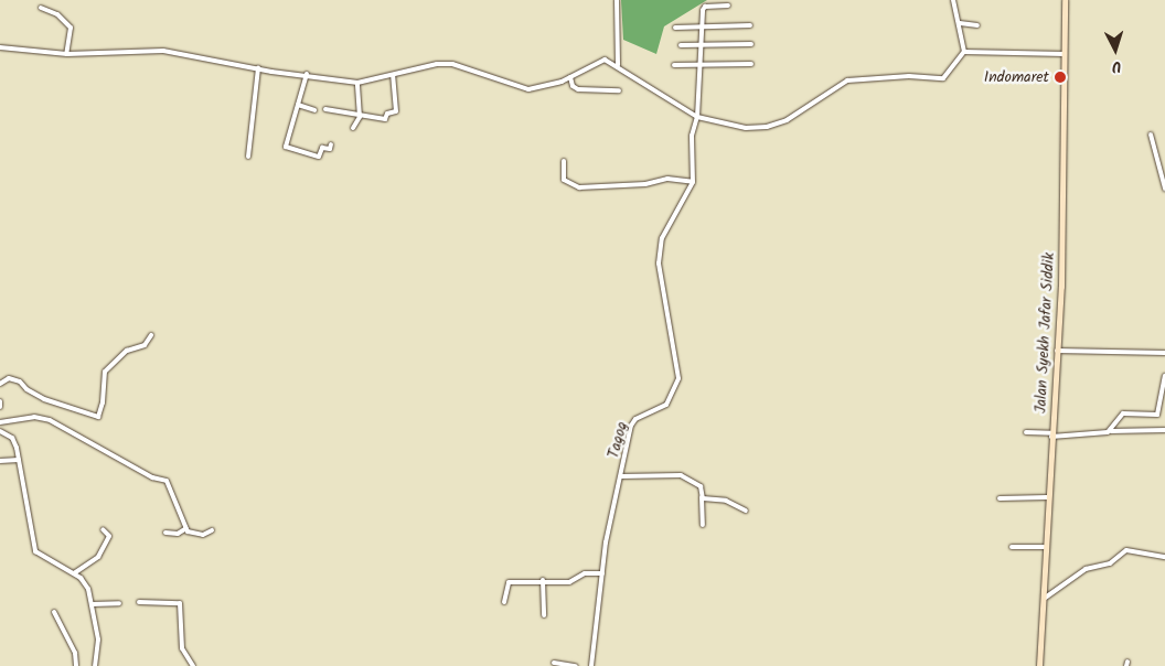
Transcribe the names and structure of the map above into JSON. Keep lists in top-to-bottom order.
{
  "streets": {
    "main road": ["Jalan Syekh Jafar Siddik"],
    "street": ["Tagog"]
  },
  "places": ["Indomaret"],
  "north": "bottom"
}
